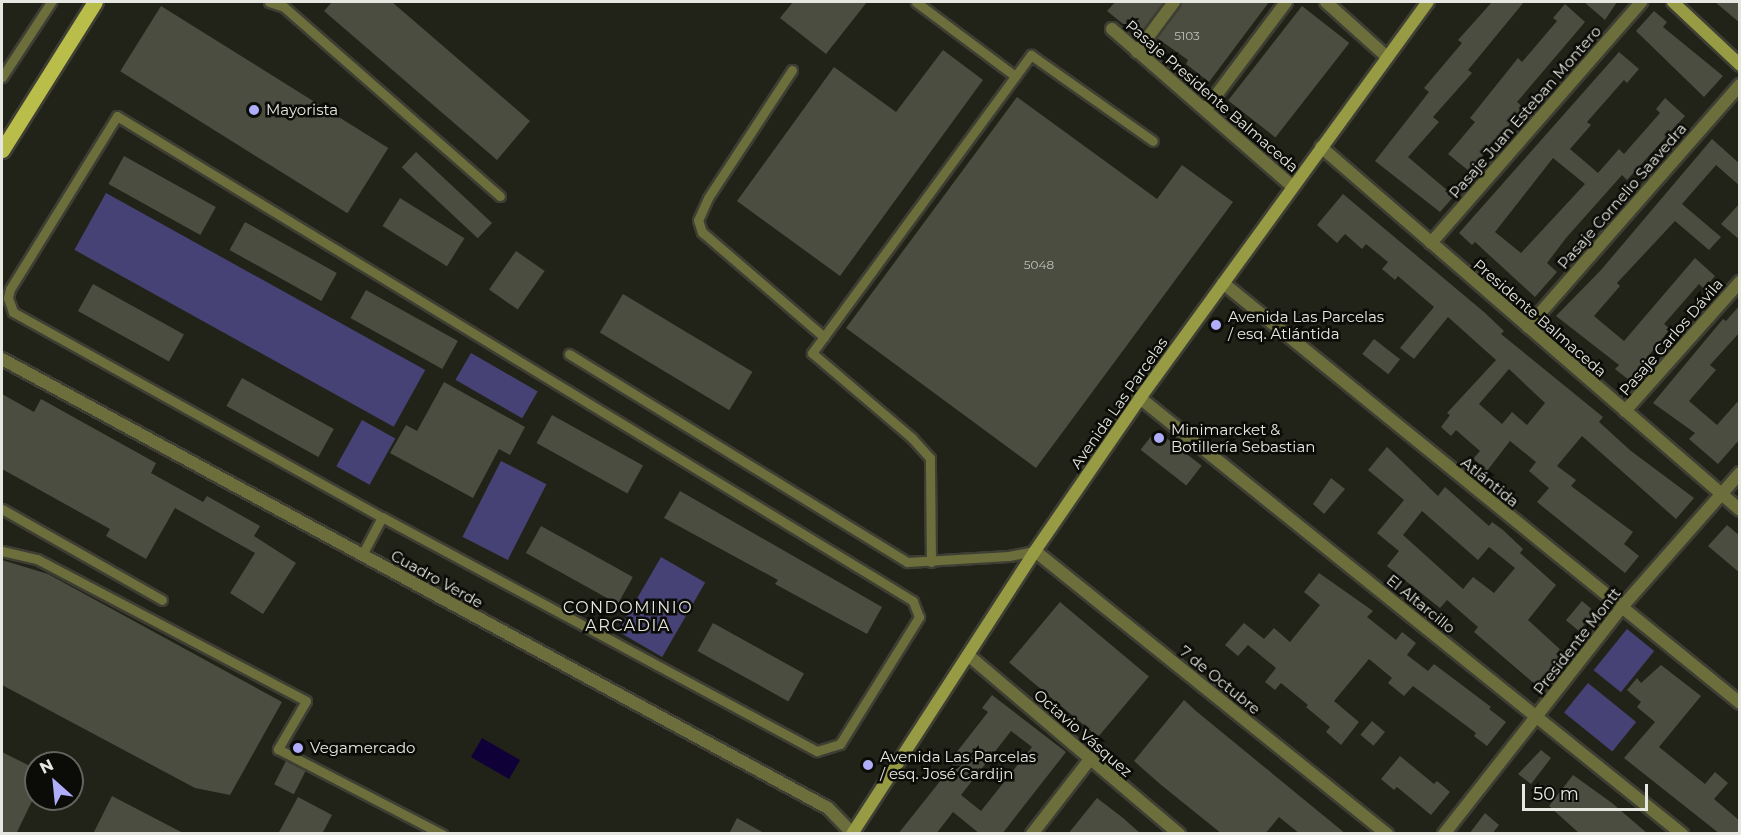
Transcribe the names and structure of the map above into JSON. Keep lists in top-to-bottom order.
{
  "streets": {
    "street": [
      "Pasaje Presidente Balmaceda",
      "Pasaje Juan Esteban Montero",
      "Pasaje Cornelio Saavedra",
      "Presidente Balmaceda",
      "Pasaje Carlos Dávila",
      "Avenida Las Parcelas",
      "Atlántida",
      "Cuadro Verde",
      "El Altarcillo",
      "Presidente Montt",
      "7 de Octubre",
      "Octavio Vásquez"
    ]
  },
  "crossings": [
    ["Pasaje Presidente Balmaceda", "Avenida Las Parcelas"],
    ["Pasaje Juan Esteban Montero", "Presidente Balmaceda"],
    ["Pasaje Cornelio Saavedra", "Presidente Balmaceda"],
    ["Presidente Balmaceda", "Pasaje Carlos Dávila"],
    ["Presidente Balmaceda", "Avenida Las Parcelas"],
    ["Presidente Balmaceda", "Presidente Montt"],
    ["Avenida Las Parcelas", "Atlántida"],
    ["Avenida Las Parcelas", "Cuadro Verde"],
    ["Avenida Las Parcelas", "El Altarcillo"],
    ["Avenida Las Parcelas", "7 de Octubre"],
    ["Avenida Las Parcelas", "Octavio Vásquez"],
    ["Atlántida", "Presidente Montt"],
    ["El Altarcillo", "Presidente Montt"]
  ],
  "districts": ["CONDOMINIO ARCADIA"],
  "places": [
    "Mayorista",
    "Avenida Las Parcelas / esq. Atlántida",
    "Minimarcket & Botillería Sebastian",
    "Vegamercado",
    "Avenida Las Parcelas / esq. José Cardijn"
  ],
  "house_numbers": ["5103", "5048"],
  "scale_bar": "50 m",
  "north": "top left"
}
